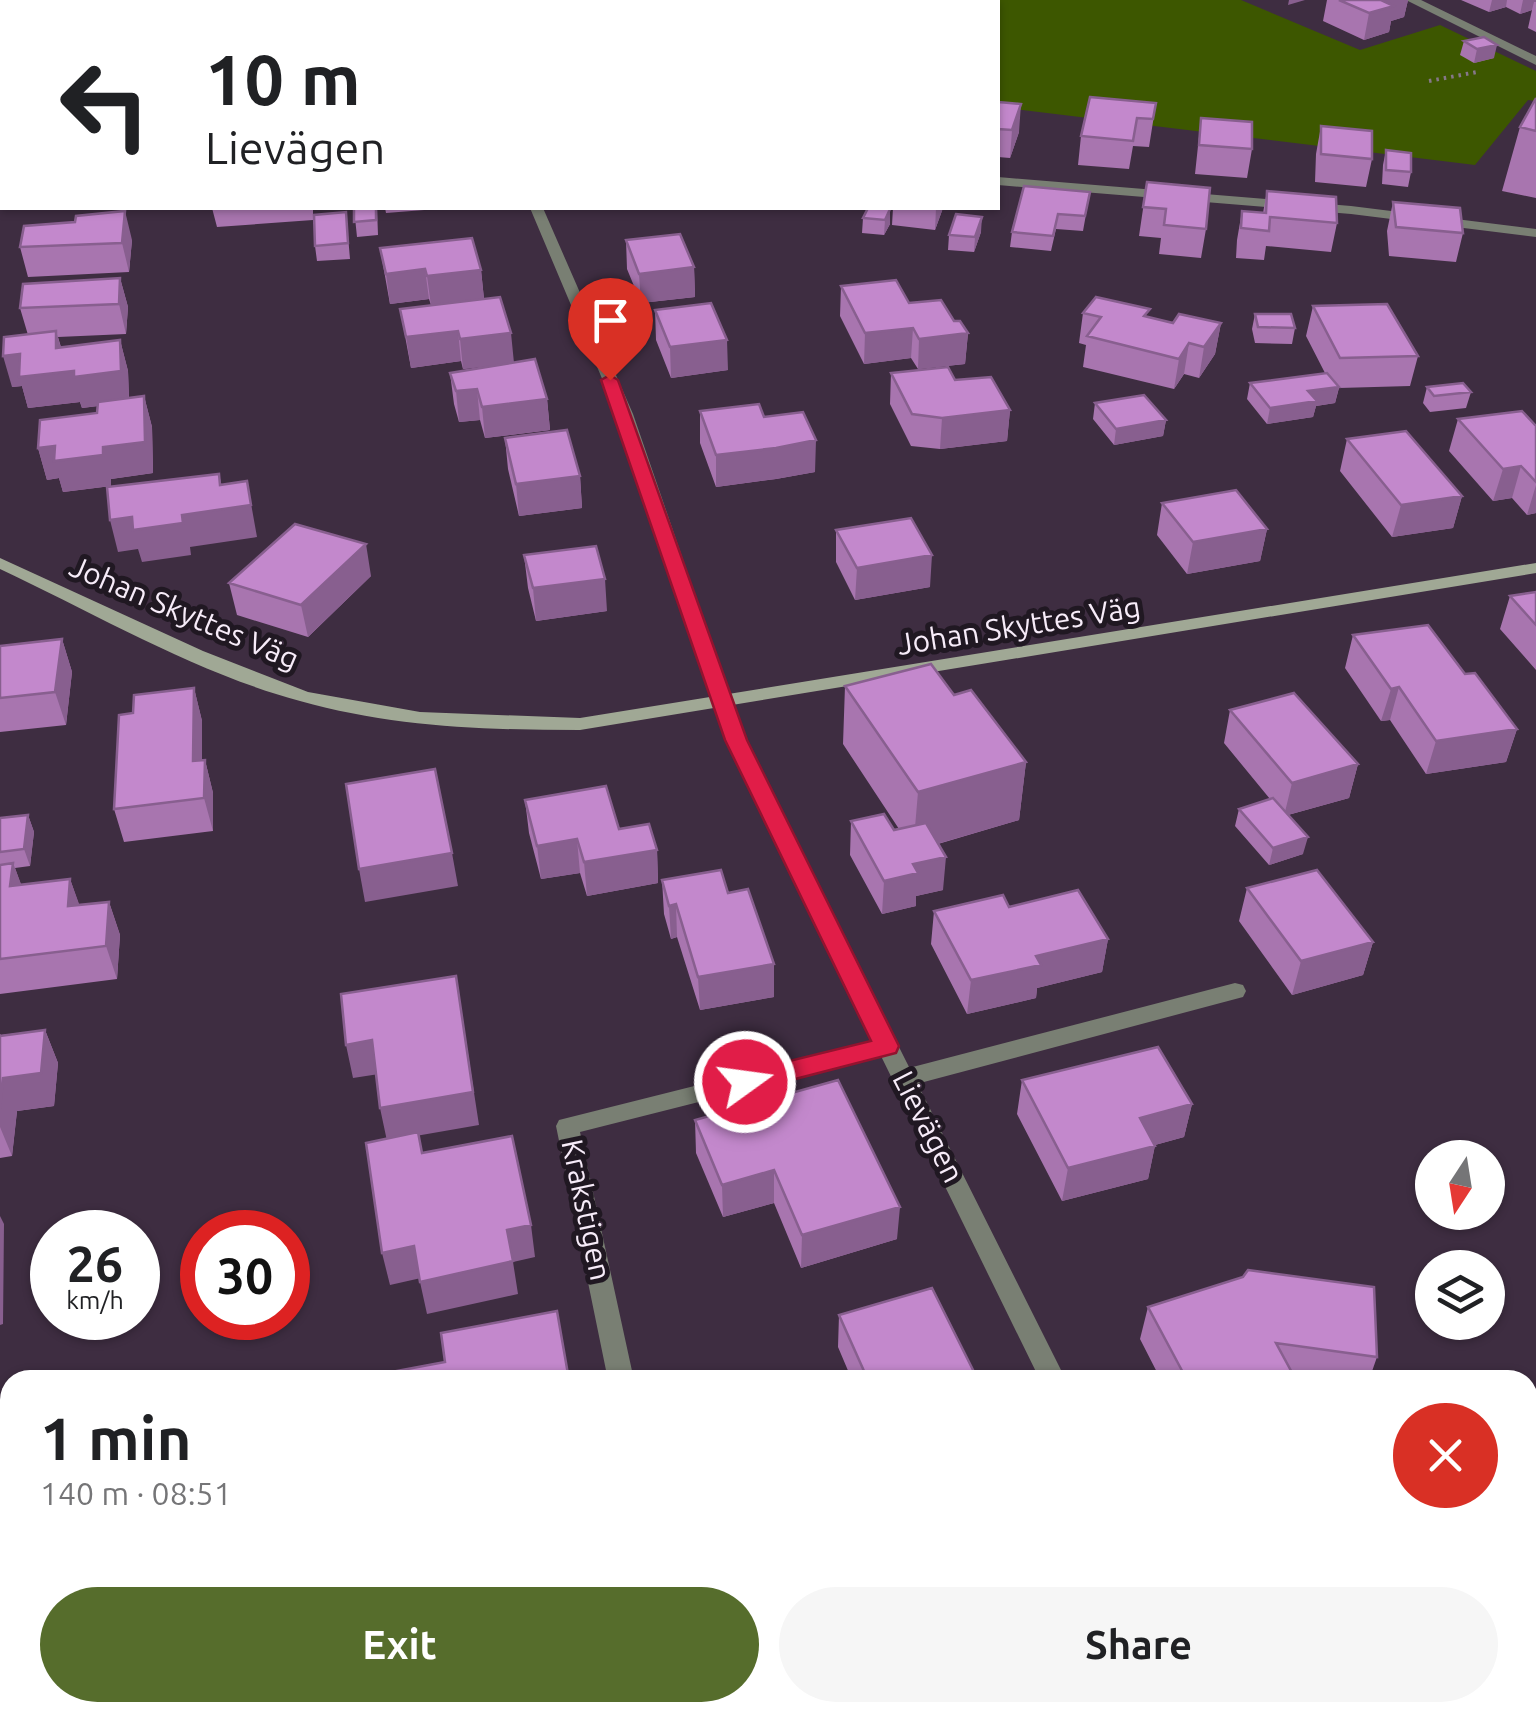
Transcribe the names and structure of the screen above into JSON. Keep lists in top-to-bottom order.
{
  "streets": {
    "street": ["Johan Skyttes Väg", "Lievägen", "Krakstigen"]
  },
  "crossings": [
    ["Johan Skyttes Väg", "Lievägen"],
    ["Lievägen", "Krakstigen"]
  ],
  "north": "bottom",
  "page": {
    "turn": ["10 m", "Lievägen"],
    "speed": "26 km/h",
    "limit": "30",
    "heading": ["1 min", "140 m · 08:51"],
    "buttons": ["Exit", "Share"]
  }
}
